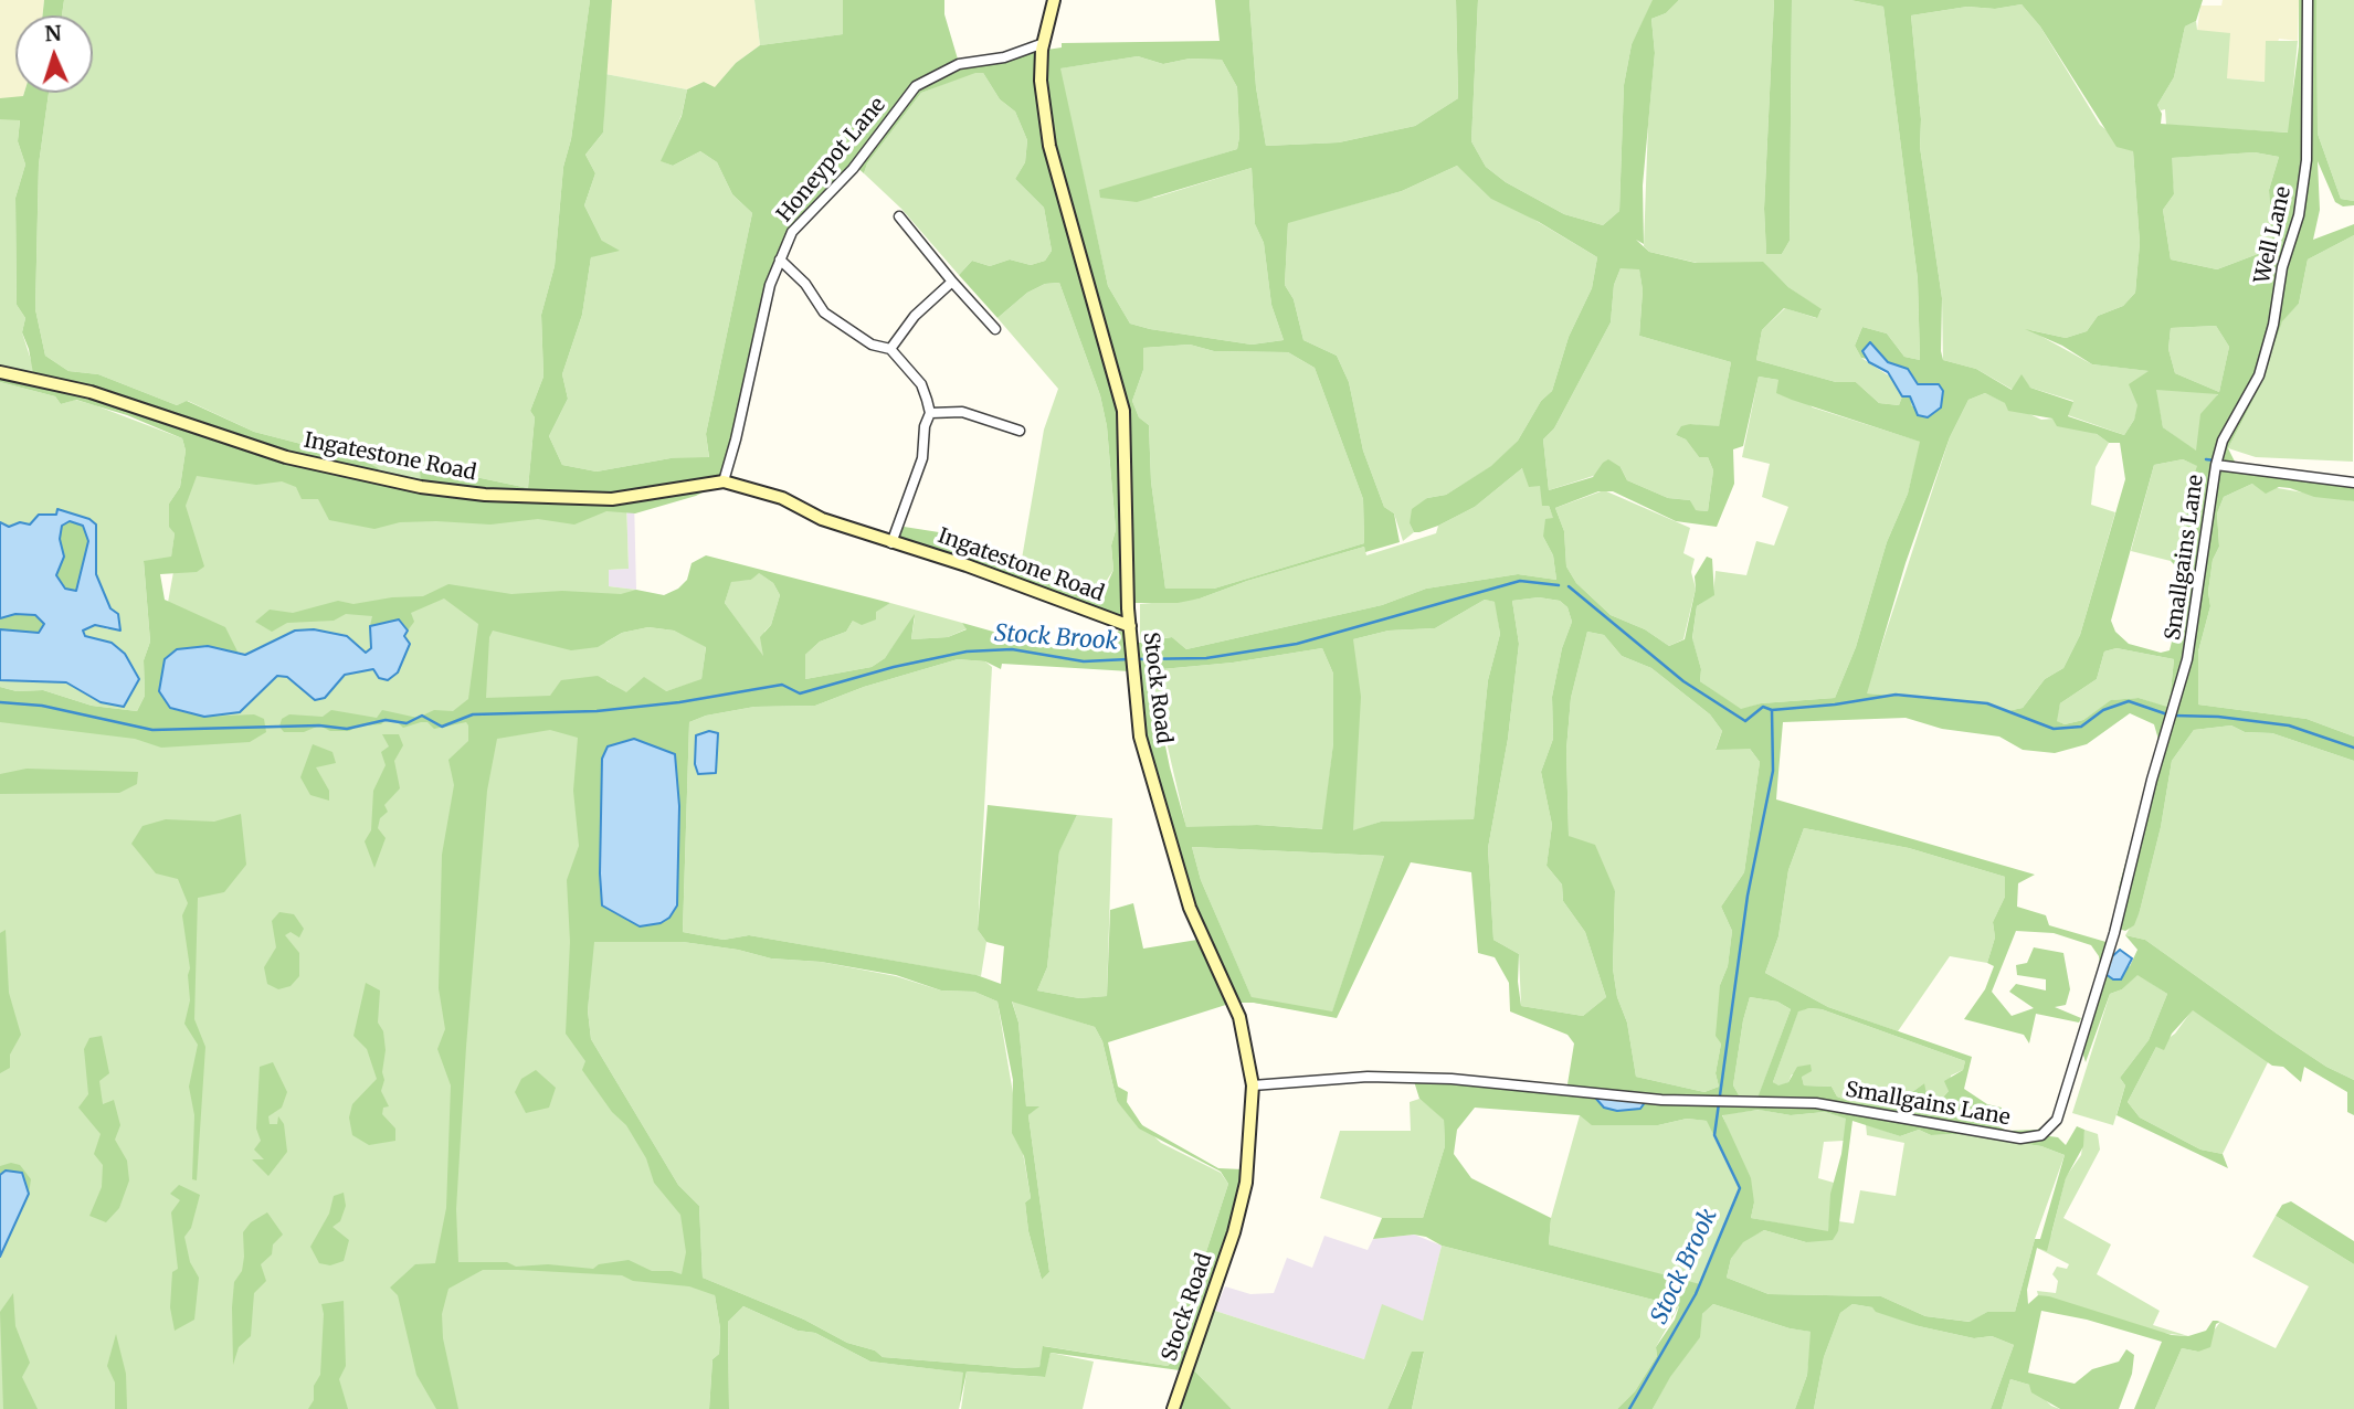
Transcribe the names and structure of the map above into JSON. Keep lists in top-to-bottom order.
{
  "streets": {
    "main road": ["Ingatestone Road", "Stock Road"],
    "street": ["Honeypot Lane", "Well Lane", "Smallgains Lane"]
  },
  "crossings": [
    ["Honeypot Lane", "Ingatestone Road"],
    ["Honeypot Lane", "Stock Road"],
    ["Well Lane", "Smallgains Lane"],
    ["Ingatestone Road", "Stock Road"],
    ["Smallgains Lane", "Stock Road"]
  ],
  "water": ["Stock Brook"],
  "north": "top"
}
